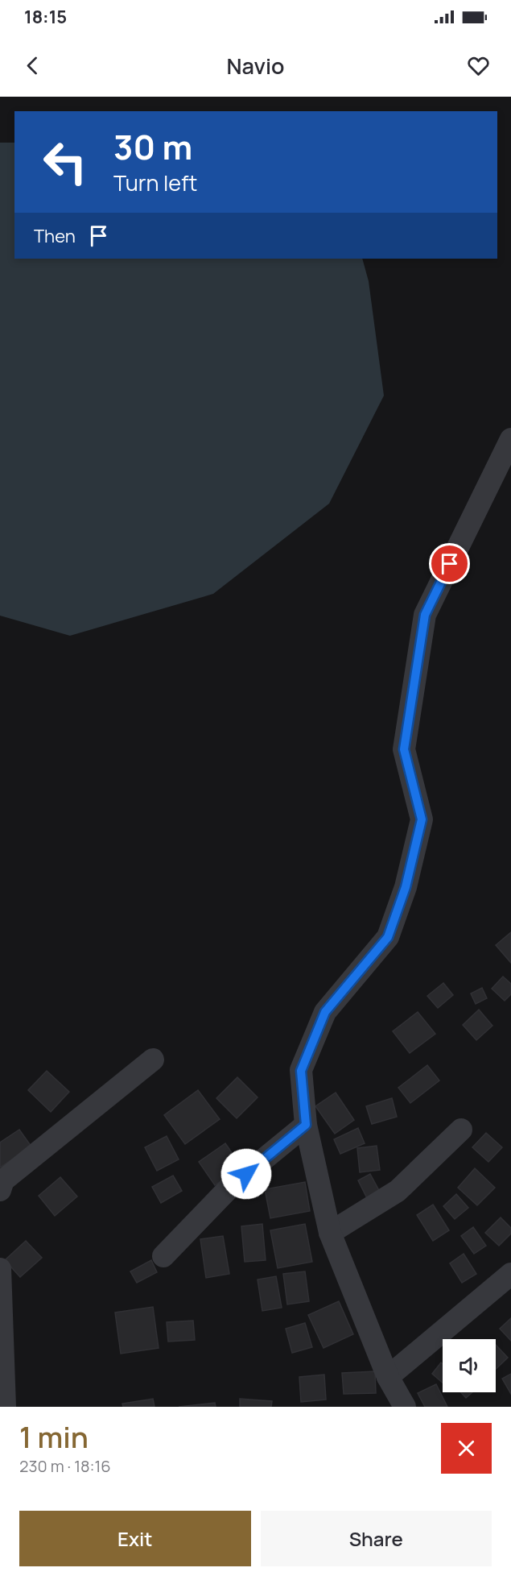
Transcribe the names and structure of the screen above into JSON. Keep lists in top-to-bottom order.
{
  "page": {
    "status": "18:15",
    "header": "Navio",
    "turn": ["30 m", "Turn left"],
    "then": "Then",
    "heading": ["1 min", "230 m · 18:16"],
    "buttons": ["Exit", "Share"]
  }
}
